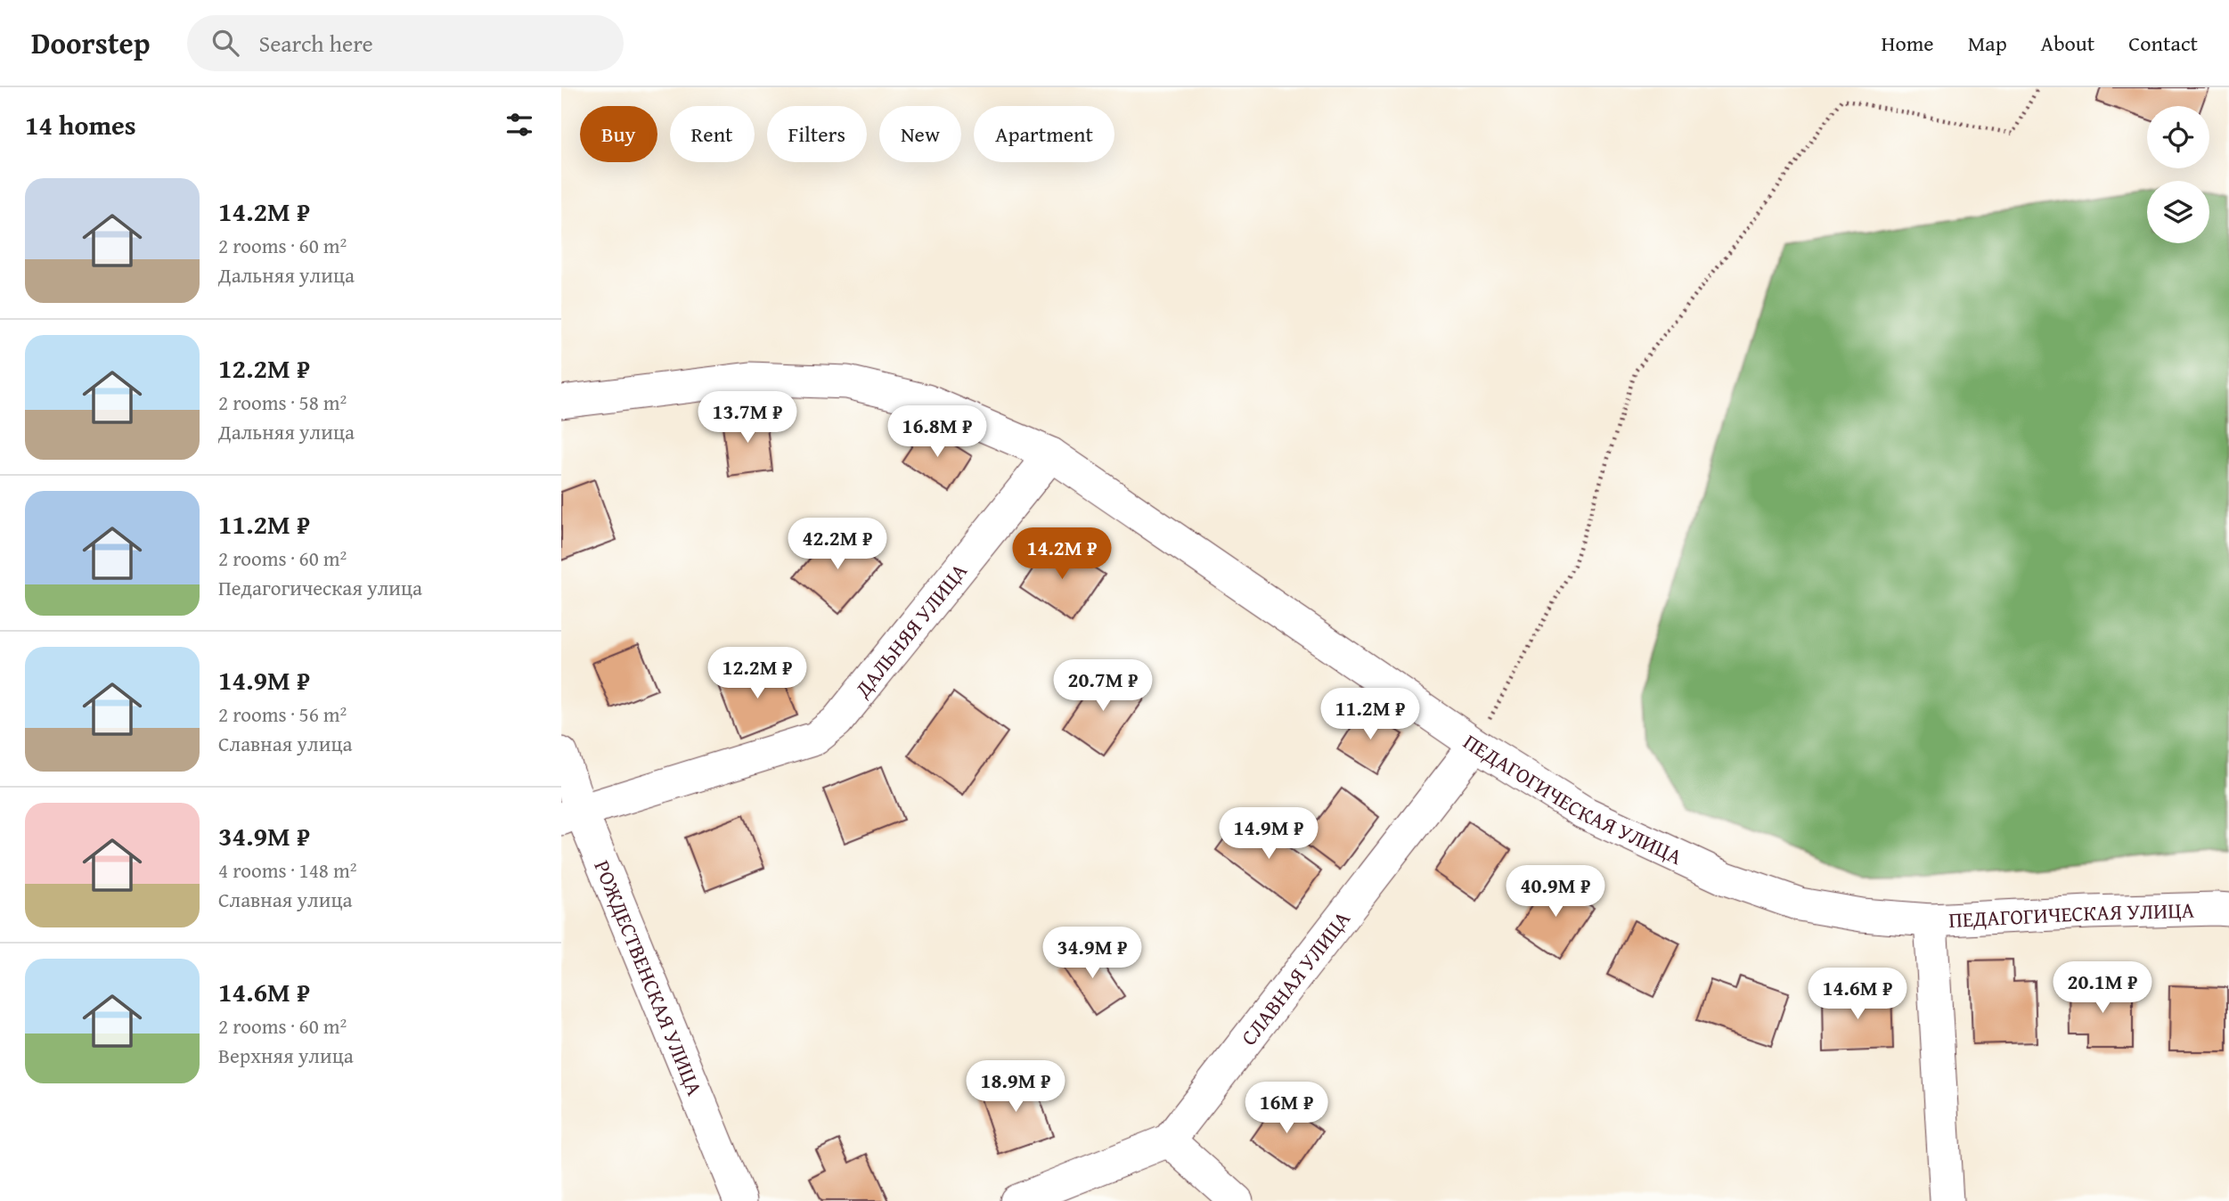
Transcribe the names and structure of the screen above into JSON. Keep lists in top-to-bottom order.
{
  "streets": {
    "street": [
      "ДАЛЬНЯЯ УЛИЦА",
      "ПЕДАГОГИЧЕСКАЯ УЛИЦА",
      "СЛАВНАЯ УЛИЦА",
      "РОЖДЕСТВЕНСКАЯ УЛИЦА"
    ]
  },
  "crossings": [
    ["ДАЛЬНЯЯ УЛИЦА", "ПЕДАГОГИЧЕСКАЯ УЛИЦА"],
    ["ДАЛЬНЯЯ УЛИЦА", "РОЖДЕСТВЕНСКАЯ УЛИЦА"],
    ["ПЕДАГОГИЧЕСКАЯ УЛИЦА", "СЛАВНАЯ УЛИЦА"]
  ],
  "page": {
    "header": "Doorstep",
    "search": "Search here",
    "nav": [
      "Home",
      "Map",
      "About",
      "Contact"
    ],
    "heading": "14 homes",
    "chip": [
      "Buy",
      "Rent",
      "Filters",
      "New",
      "Apartment"
    ],
    "list": [
      {
        "name": "14.2M ₽",
        "note": "2 rooms · 60 m² · Дальняя улица"
      },
      {
        "name": "12.2M ₽",
        "note": "2 rooms · 58 m² · Дальняя улица"
      },
      {
        "name": "11.2M ₽",
        "note": "2 rooms · 60 m² · Педагогическая улица"
      },
      {
        "name": "14.9M ₽",
        "note": "2 rooms · 56 m² · Славная улица"
      },
      {
        "name": "34.9M ₽",
        "note": "4 rooms · 148 m² · Славная улица"
      },
      {
        "name": "14.6M ₽",
        "note": "2 rooms · 60 m² · Верхняя улица"
      }
    ],
    "price": [
      "13.7M ₽",
      "16.8M ₽",
      "42.2M ₽",
      "14.2M ₽",
      "12.2M ₽",
      "20.7M ₽",
      "11.2M ₽",
      "14.9M ₽",
      "40.9M ₽",
      "34.9M ₽",
      "20.1M ₽",
      "14.6M ₽",
      "18.9M ₽",
      "16M ₽"
    ]
  }
}
